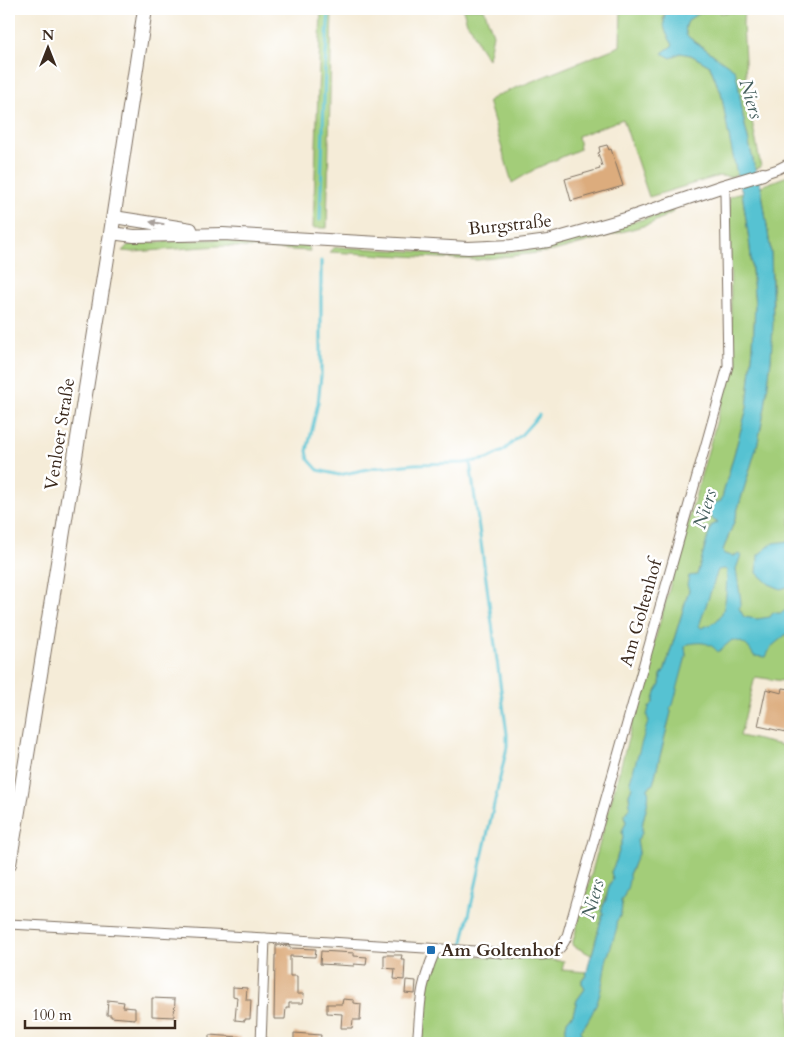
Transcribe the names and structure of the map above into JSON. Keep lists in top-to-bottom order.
{
  "streets": {
    "main road": ["Venloer Straße"],
    "street": ["Burgstraße", "Am Goltenhof"]
  },
  "crossings": [
    ["Burgstraße", "Venloer Straße"],
    ["Burgstraße", "Am Goltenhof"]
  ],
  "water": ["Niers"],
  "places": {
    "transit": ["Am Goltenhof"]
  },
  "scale_bar": "100 m",
  "north": "top"
}
